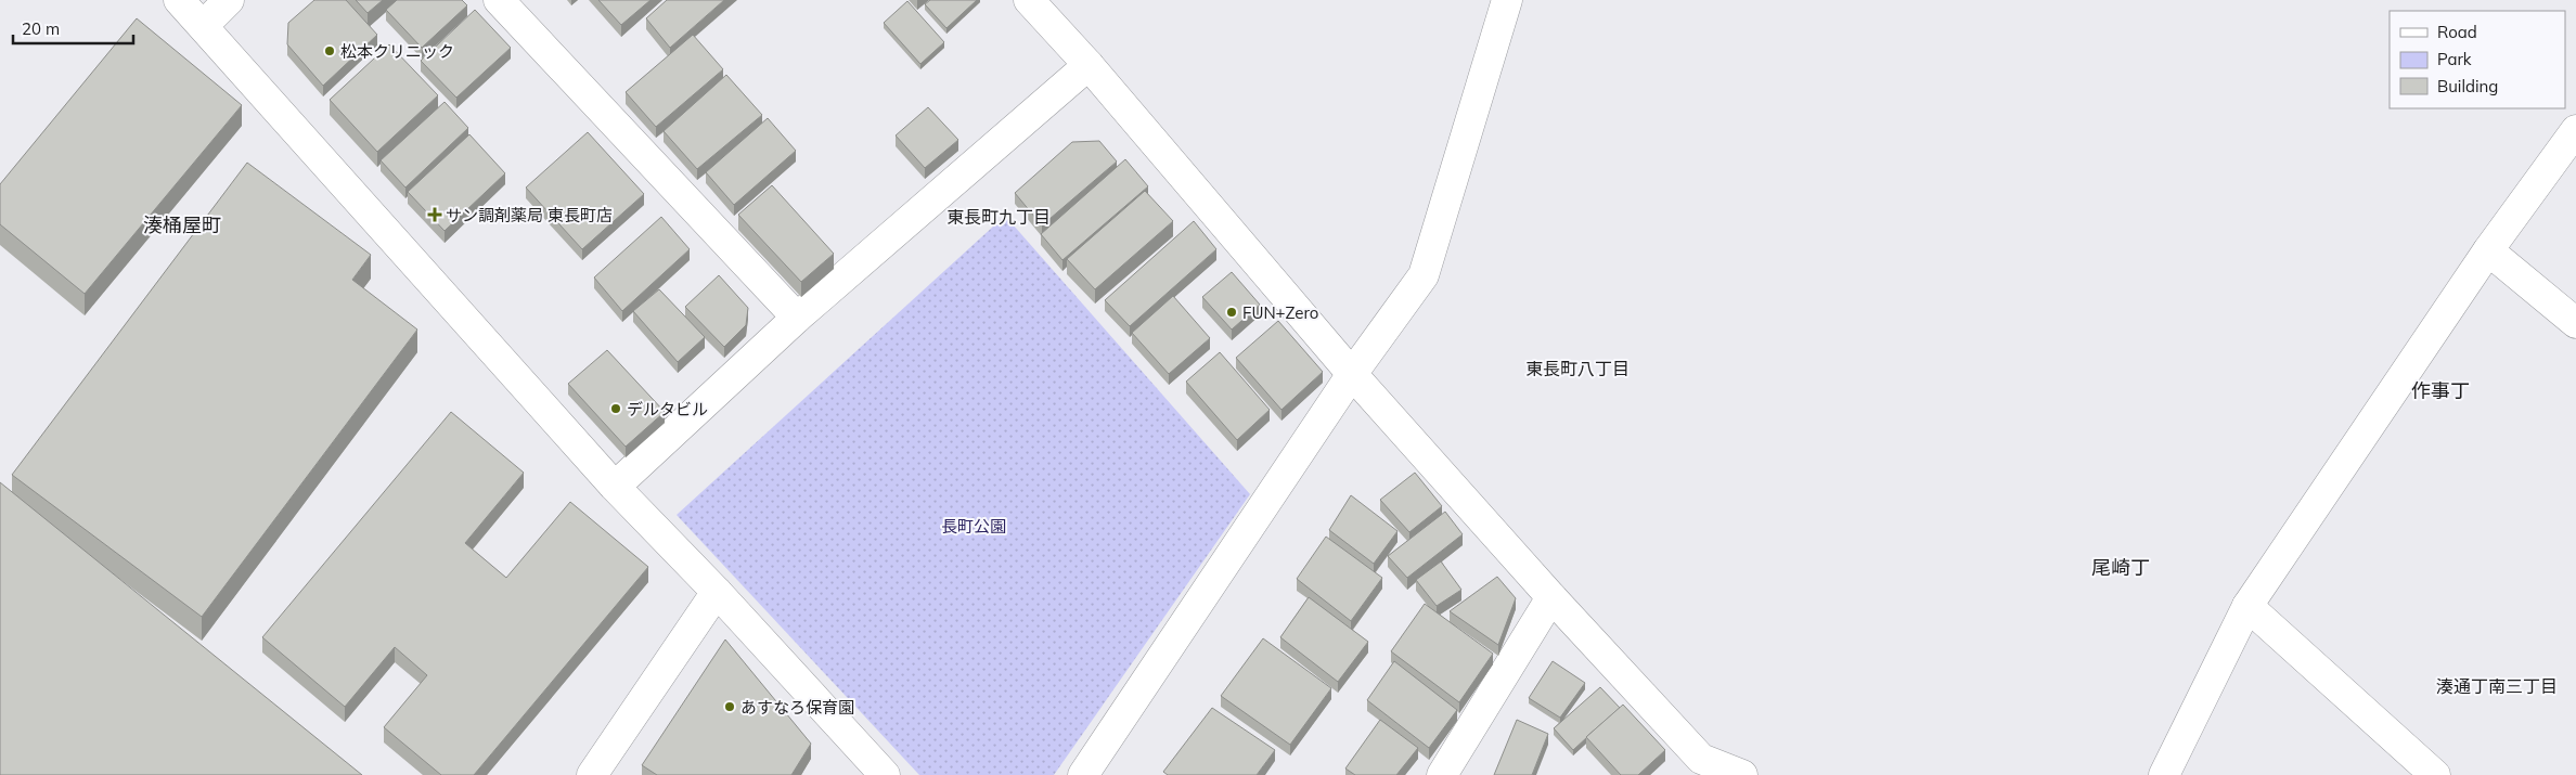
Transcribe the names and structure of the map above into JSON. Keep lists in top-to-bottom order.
{
  "districts": [
    "東長町九丁目",
    "湊桶屋町",
    "東長町八丁目",
    "作事丁",
    "尾崎丁",
    "湊通丁南三丁目"
  ],
  "parks": ["長町公園"],
  "places": {
    "other": [
      "松本クリニック",
      "FUN+Zero",
      "デルタビル",
      "あすなろ保育園"
    ],
    "health": ["サン調剤薬局 東長町店"]
  },
  "legend": ["Road", "Park", "Building"],
  "scale_bar": "20 m"
}
